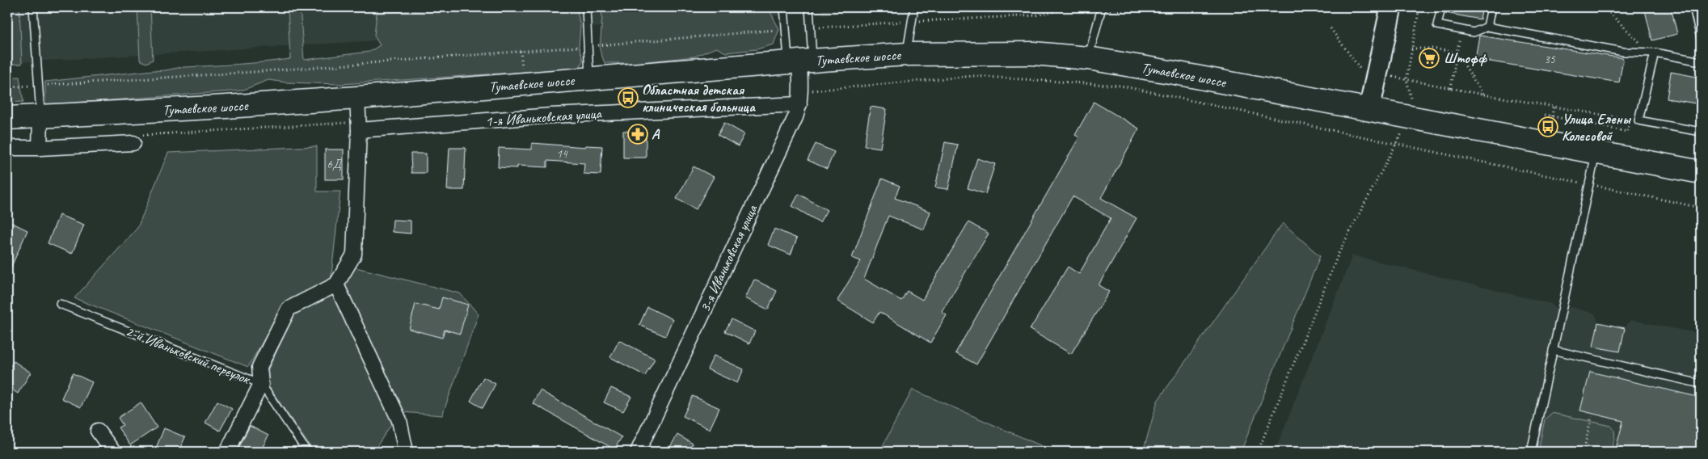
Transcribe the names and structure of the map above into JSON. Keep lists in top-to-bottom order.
{
  "streets": {
    "main road": ["Тутаевское шоссе"],
    "street": ["1-я Иваньковская улица", "3-я Иваньковская улица"],
    "lane": ["2-й Иваньковский переулок"]
  },
  "crossings": [
    ["Тутаевское шоссе", "3-я Иваньковская улица"],
    ["1-я Иваньковская улица", "3-я Иваньковская улица"]
  ],
  "places": {
    "supermarket": ["Штофф"],
    "bus stop": ["Областная детская клиническая больница", "Улица Елены Колесовой"],
    "pharmacy": ["А"]
  },
  "house_numbers": ["35", "14", "6Д"]
}
